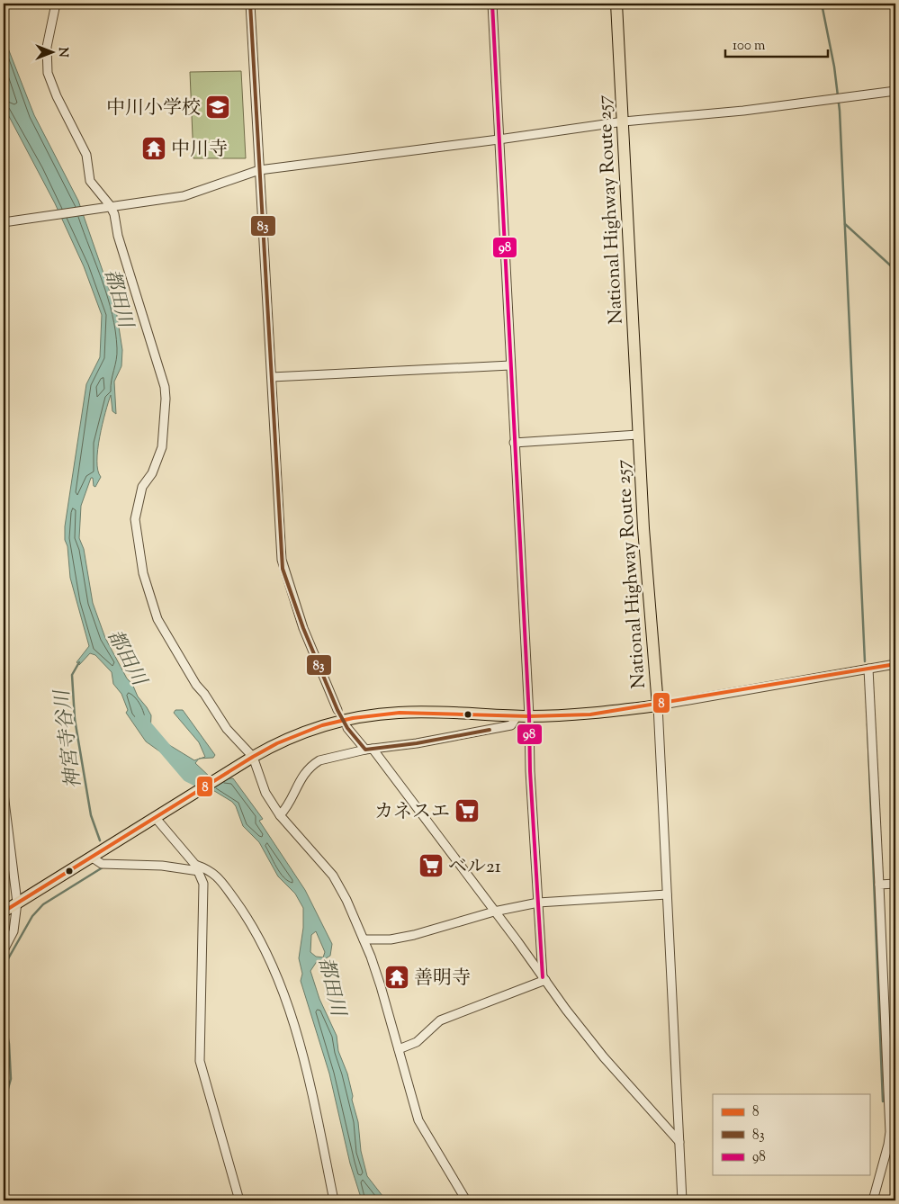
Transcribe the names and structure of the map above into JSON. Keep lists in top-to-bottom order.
{
  "streets": {
    "highway": ["National Highway Route 257"]
  },
  "water": ["都田川", "神宮寺谷川"],
  "places": {
    "school or university": ["中川小学校"],
    "temple": ["中川寺", "善明寺"],
    "supermarket": ["カネスエ", "ベル21"]
  },
  "lines": ["transit line 83", "transit line 98", "transit line 8"],
  "legend": ["8", "83", "98"],
  "scale_bar": "100 m",
  "north": "right"
}
